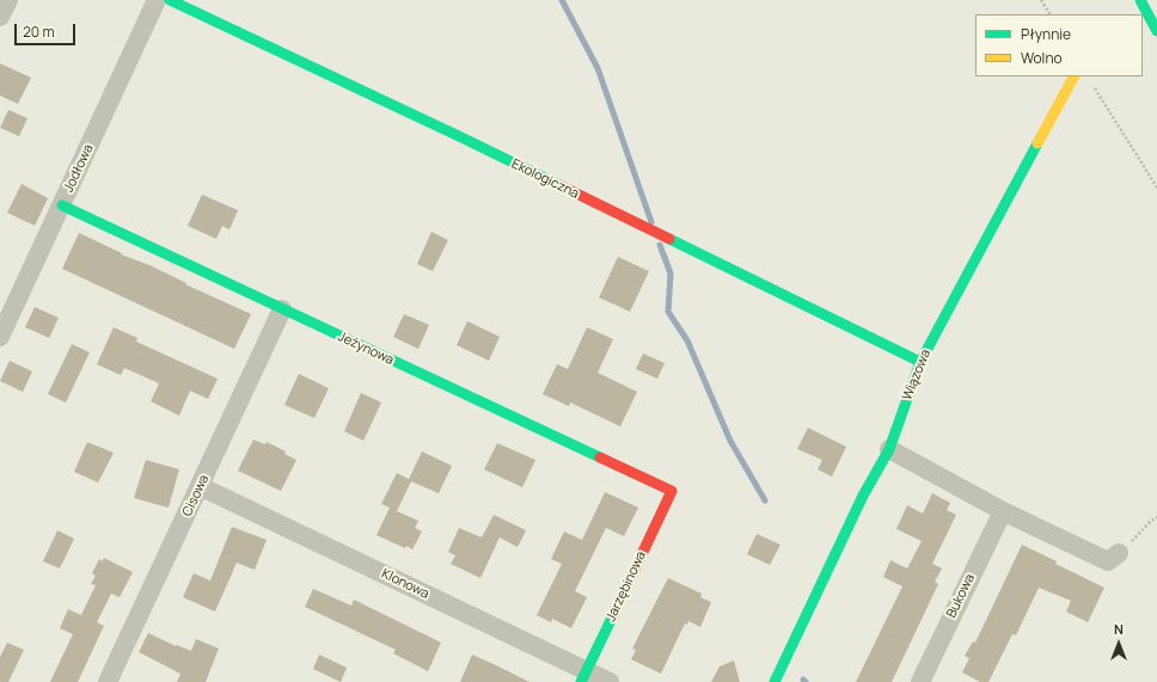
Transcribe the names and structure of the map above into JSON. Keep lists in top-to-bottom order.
{
  "streets": {
    "main road": [
      "Ekologiczna",
      "Jeżynowa",
      "Wiązowa",
      "Jarzębinowa"
    ],
    "street": [
      "Jodłowa",
      "Cisowa",
      "Klonowa",
      "Bukowa"
    ]
  },
  "crossings": [
    ["Jodłowa", "Jeżynowa"],
    ["Ekologiczna", "Wiązowa"],
    ["Jeżynowa", "Cisowa"],
    ["Jeżynowa", "Jarzębinowa"],
    ["Cisowa", "Klonowa"],
    ["Klonowa", "Jarzębinowa"]
  ],
  "legend": ["Płynnie", "Wolno"],
  "scale_bar": "20 m",
  "north": "top"
}
